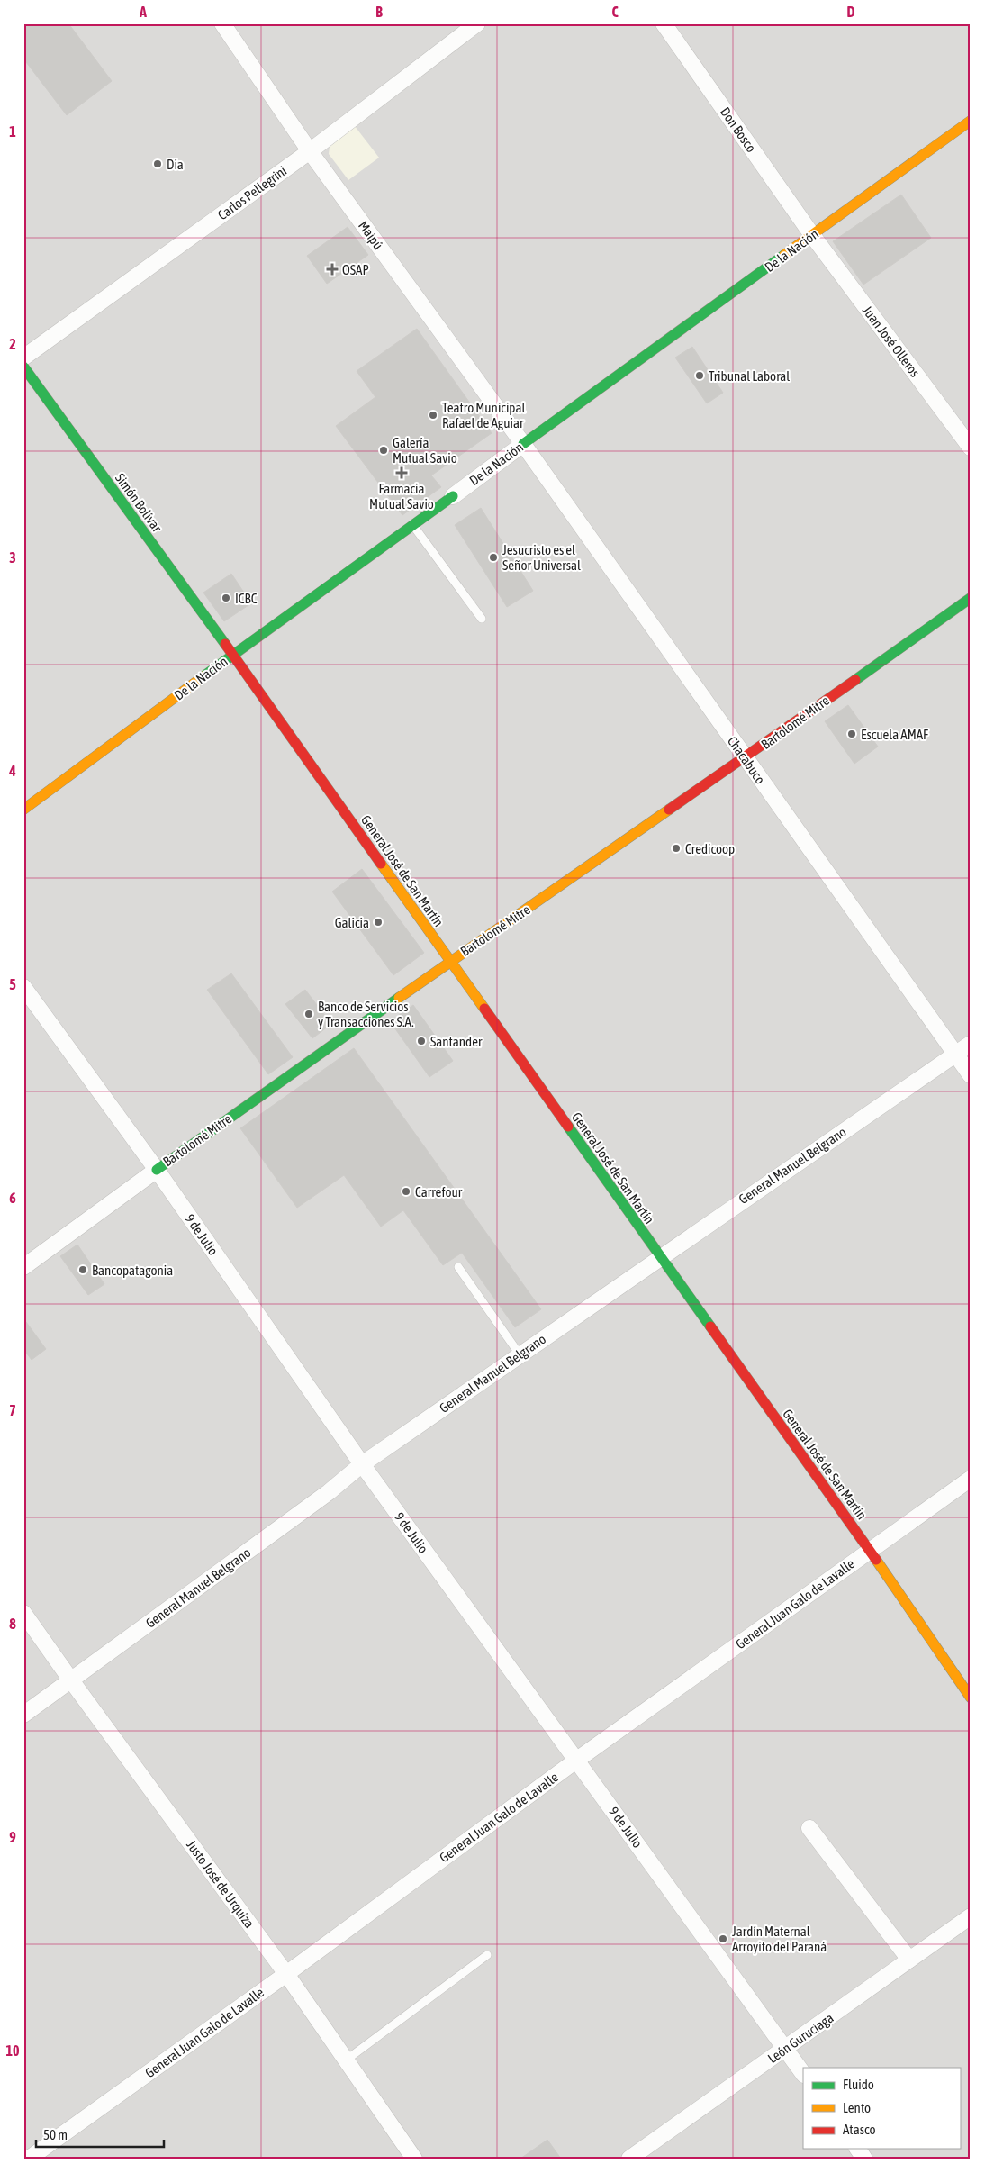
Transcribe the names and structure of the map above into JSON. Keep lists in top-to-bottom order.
{
  "streets": {
    "street": [
      "Don Bosco",
      "Carlos Pellegrini",
      "Maipú",
      "De la Nación",
      "Juan José Olleros",
      "Simón Bolívar",
      "Bartolomé Mitre",
      "Chacabuco",
      "General José de San Martín",
      "General Manuel Belgrano",
      "9 de Julio",
      "General Juan Galo de Lavalle",
      "Justo José de Urquiza",
      "León Guruciaga"
    ]
  },
  "crossings": [
    ["Don Bosco", "De la Nación"],
    ["Don Bosco", "Juan José Olleros"],
    ["Carlos Pellegrini", "Maipú"],
    ["Maipú", "De la Nación"],
    ["Maipú", "Chacabuco"],
    ["De la Nación", "Juan José Olleros"],
    ["De la Nación", "Simón Bolívar"],
    ["De la Nación", "Chacabuco"],
    ["De la Nación", "General José de San Martín"],
    ["Simón Bolívar", "General José de San Martín"],
    ["Bartolomé Mitre", "Chacabuco"],
    ["Bartolomé Mitre", "General José de San Martín"],
    ["Bartolomé Mitre", "9 de Julio"],
    ["Chacabuco", "General Manuel Belgrano"],
    ["General José de San Martín", "General Manuel Belgrano"],
    ["General José de San Martín", "General Juan Galo de Lavalle"],
    ["General Manuel Belgrano", "9 de Julio"],
    ["General Manuel Belgrano", "Justo José de Urquiza"],
    ["9 de Julio", "General Juan Galo de Lavalle"],
    ["9 de Julio", "León Guruciaga"],
    ["General Juan Galo de Lavalle", "Justo José de Urquiza"]
  ],
  "places": {
    "other": [
      "Dia",
      "Tribunal Laboral",
      "Teatro Municipal Rafael de Aguiar",
      "Galería Mutual Savio",
      "Jesucristo es el Señor Universal",
      "ICBC",
      "Escuela AMAF",
      "Credicoop",
      "Galicia",
      "Banco de Servicios y Transacciones S.A.",
      "Santander",
      "Carrefour",
      "Bancopatagonia",
      "Jardín Maternal Arroyito del Paraná"
    ],
    "health": ["OSAP", "Farmacia Mutual Savio"]
  },
  "legend": ["Fluido", "Lento", "Atasco"],
  "scale_bar": "50 m",
  "grid": {
    "columns": [
      "A",
      "B",
      "C",
      "D"
    ],
    "rows": [
      "1",
      "2",
      "3",
      "4",
      "5",
      "6",
      "7",
      "8",
      "9",
      "10"
    ]
  }
}
